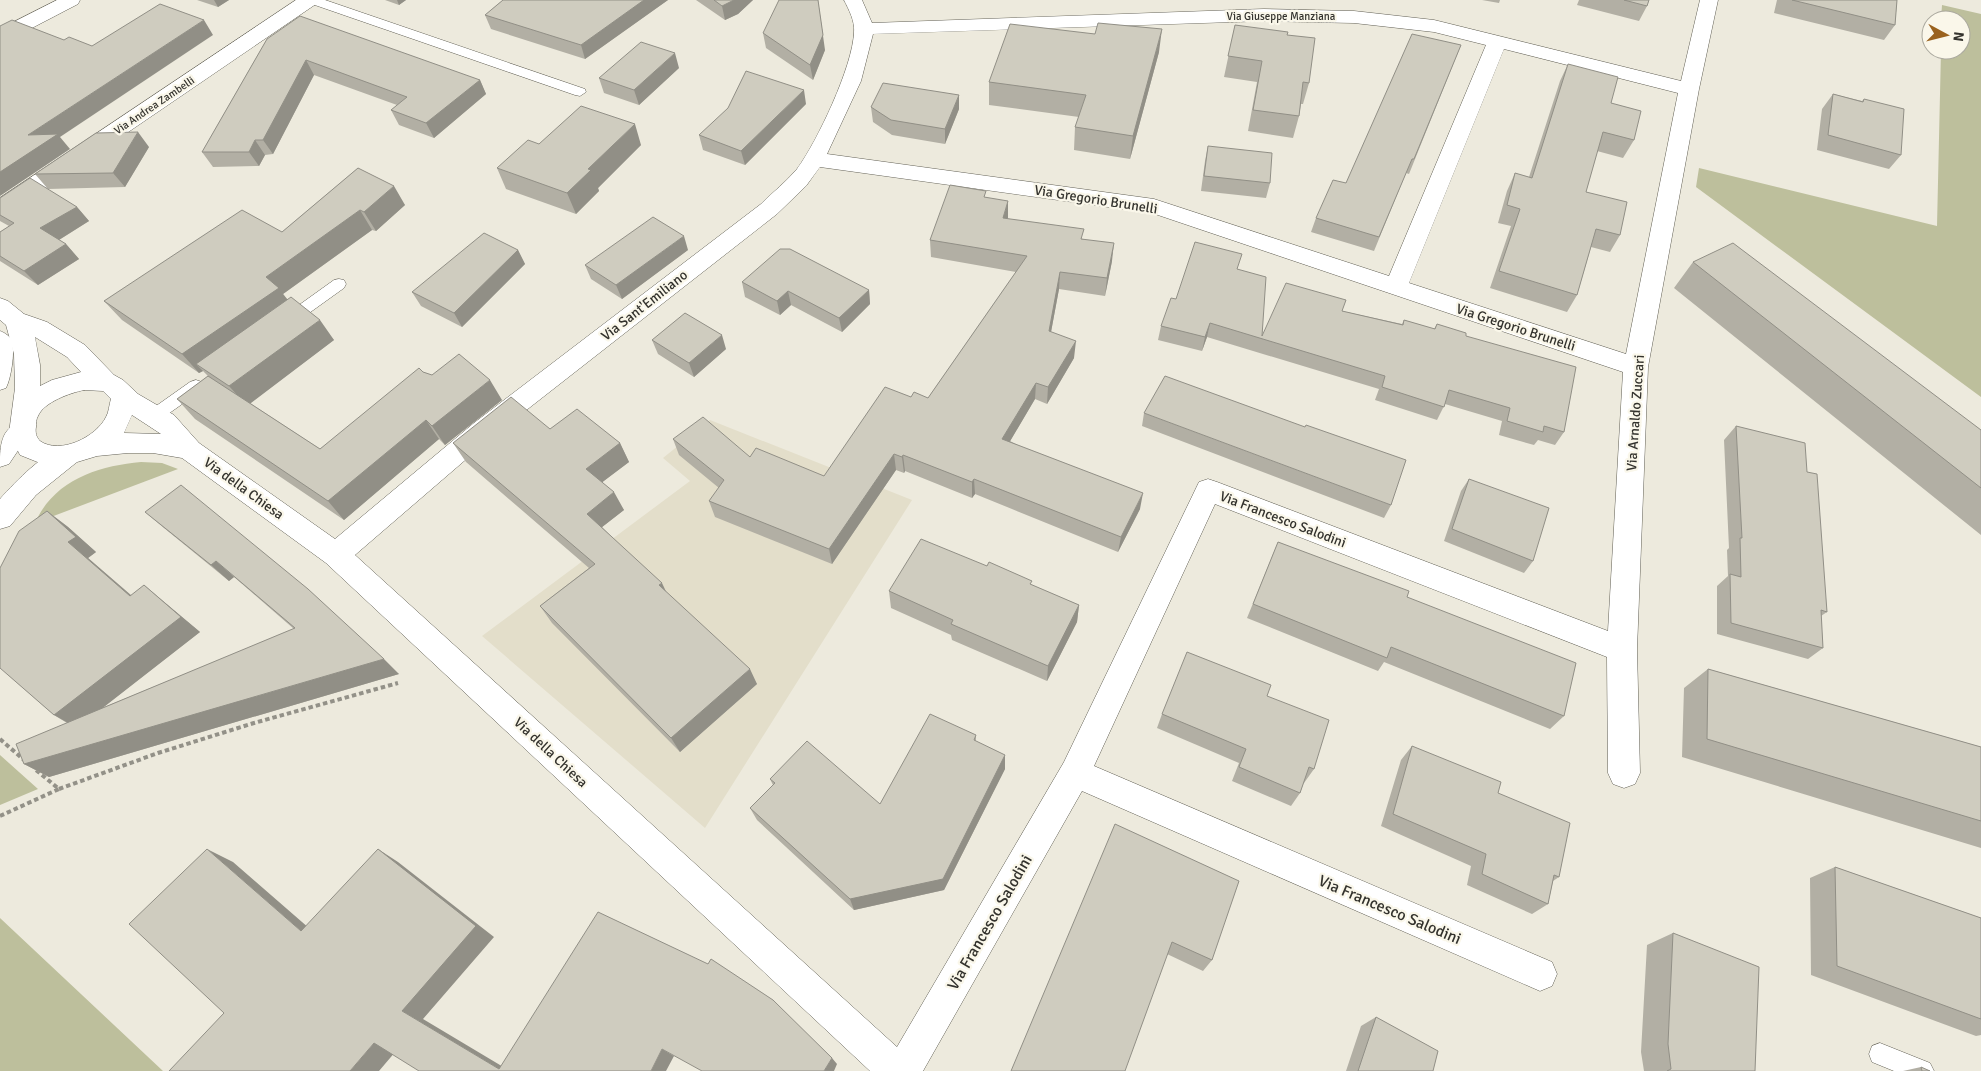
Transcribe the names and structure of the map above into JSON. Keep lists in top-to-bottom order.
{
  "streets": {
    "street": [
      "Via Giuseppe Manziana",
      "Via Andrea Zambelli",
      "Via Gregorio Brunelli",
      "Via Sant'Emiliano",
      "Via Arnaldo Zuccari",
      "Via della Chiesa",
      "Via Francesco Salodini"
    ]
  },
  "crossings": [
    ["Via Giuseppe Manziana", "Via Sant'Emiliano"],
    ["Via Giuseppe Manziana", "Via Arnaldo Zuccari"],
    ["Via Gregorio Brunelli", "Via Sant'Emiliano"],
    ["Via Gregorio Brunelli", "Via Arnaldo Zuccari"],
    ["Via Sant'Emiliano", "Via della Chiesa"],
    ["Via Arnaldo Zuccari", "Via Francesco Salodini"]
  ],
  "north": "right"
}
